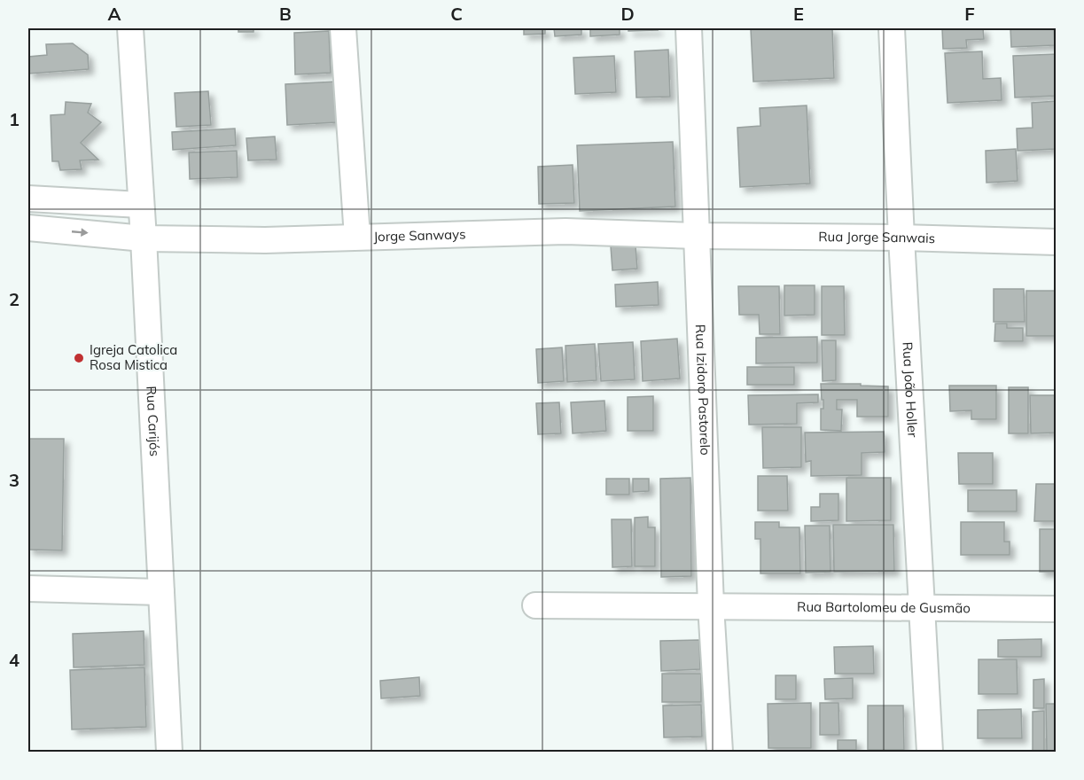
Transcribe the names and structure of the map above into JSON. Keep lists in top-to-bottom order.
{
  "streets": {
    "street": [
      "Jorge Sanways",
      "Rua Jorge Sanwais",
      "Rua Izidoro Pastorelo",
      "Rua João Holler",
      "Rua Carijós",
      "Rua Bartolomeu de Gusmão"
    ]
  },
  "crossings": [
    ["Jorge Sanways", "Rua Jorge Sanwais"],
    ["Jorge Sanways", "Rua Izidoro Pastorelo"],
    ["Jorge Sanways", "Rua Carijós"],
    ["Rua Jorge Sanwais", "Rua Izidoro Pastorelo"],
    ["Rua Jorge Sanwais", "Rua João Holler"],
    ["Rua Izidoro Pastorelo", "Rua Bartolomeu de Gusmão"],
    ["Rua João Holler", "Rua Bartolomeu de Gusmão"]
  ],
  "places": ["Igreja Catolica Rosa Mistica"],
  "grid": {
    "columns": [
      "A",
      "B",
      "C",
      "D",
      "E",
      "F"
    ],
    "rows": [
      "1",
      "2",
      "3",
      "4"
    ]
  }
}
